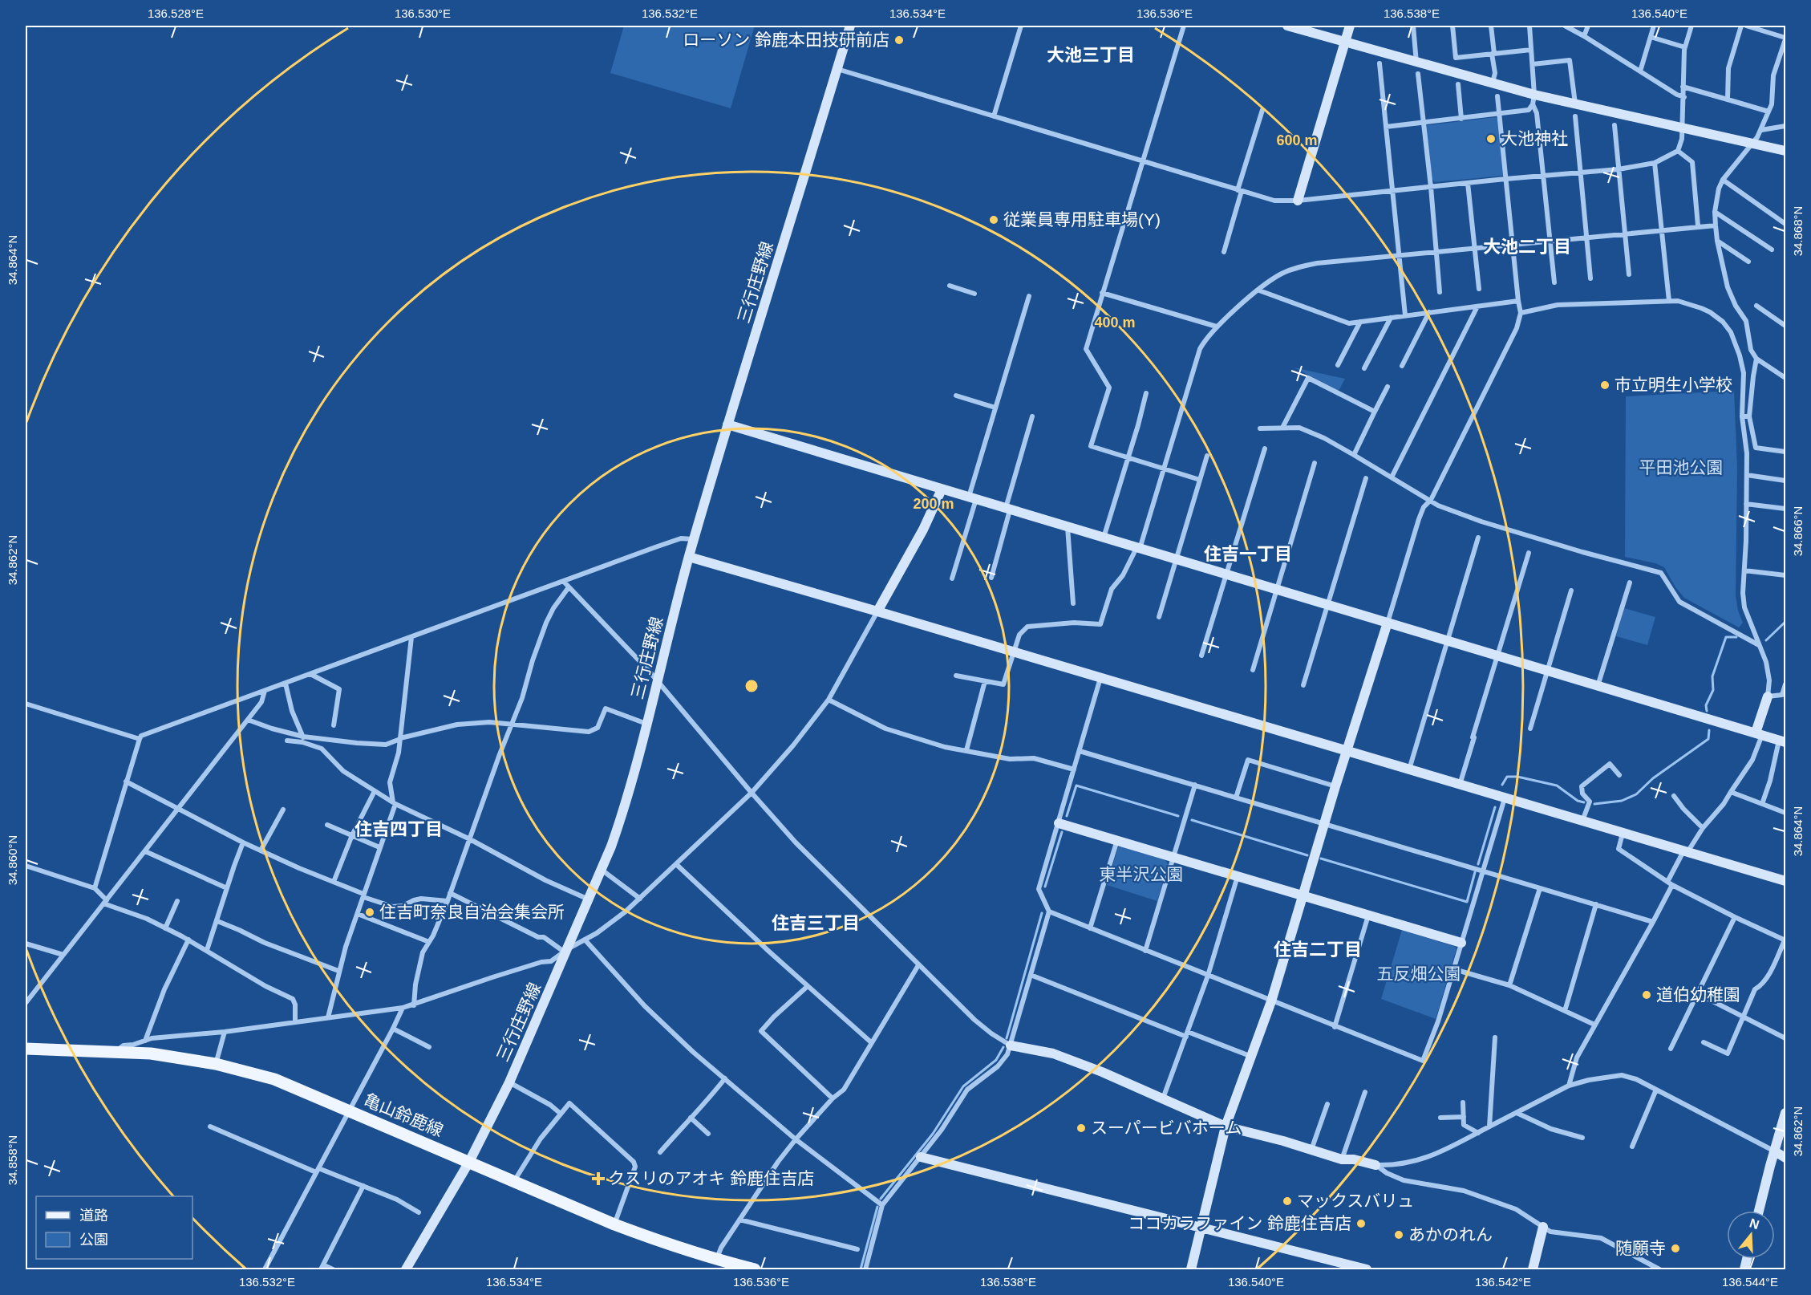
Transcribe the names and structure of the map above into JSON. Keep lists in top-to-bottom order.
{
  "streets": {
    "main road": ["亀山鈴鹿線"],
    "street": ["三行庄野線"]
  },
  "crossings": [
    ["三行庄野線", "亀山鈴鹿線"]
  ],
  "districts": [
    "大池三丁目",
    "大池二丁目",
    "住吉一丁目",
    "住吉四丁目",
    "住吉三丁目",
    "住吉二丁目"
  ],
  "parks": ["平田池公園", "東半沢公園", "五反畑公園"],
  "places": {
    "other": [
      "ローソン 鈴鹿本田技研前店",
      "大池神社",
      "従業員専用駐車場(Y)",
      "市立明生小学校",
      "住吉町奈良自治会集会所",
      "道伯幼稚園",
      "スーパービバホーム",
      "マックスバリュ",
      "ココカラファイン 鈴鹿住吉店",
      "あかのれん",
      "随願寺"
    ],
    "health": ["クスリのアオキ 鈴鹿住吉店"]
  },
  "legend": ["道路", "公園"],
  "north": "top",
  "coordinates": [
    "136.528°E",
    "136.530°E",
    "136.532°E",
    "136.534°E",
    "136.536°E",
    "136.538°E",
    "136.540°E",
    "34.868°N",
    "34.864°N",
    "34.866°N",
    "34.862°N",
    "34.860°N",
    "34.858°N",
    "136.542°E",
    "136.544°E"
  ],
  "rings": ["600 m", "400 m", "200 m"]
}
